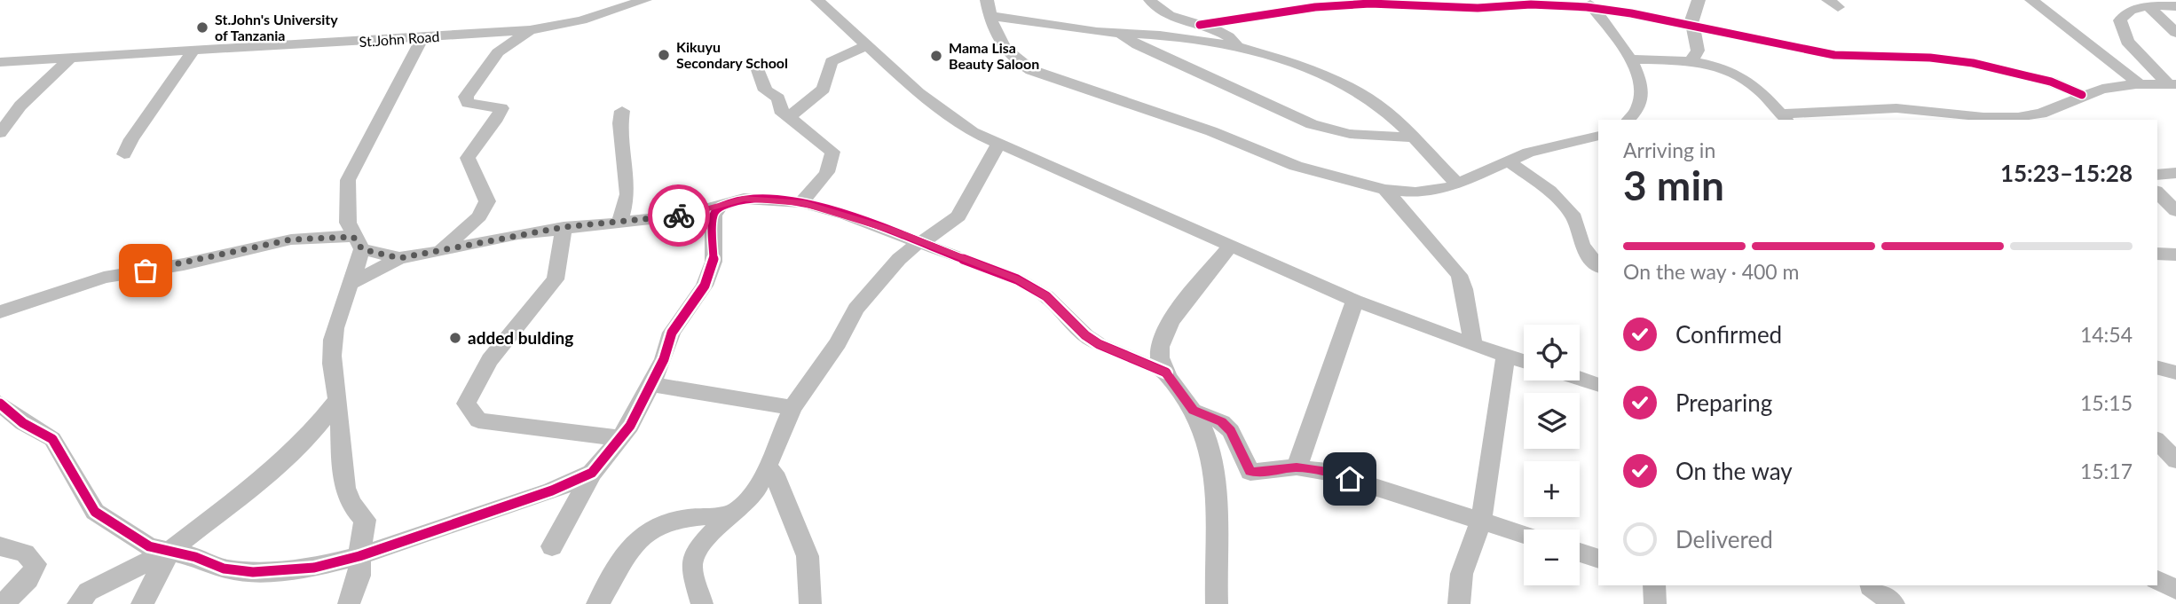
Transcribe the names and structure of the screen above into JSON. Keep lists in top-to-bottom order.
{
  "streets": {
    "street": ["St.John Road"]
  },
  "places": [
    "St.John's University of Tanzania",
    "Kikuyu Secondary School",
    "Mama Lisa Beauty Saloon",
    "added bulding"
  ],
  "page": {
    "heading": ["3 min", "Arriving in", "15:23–15:28"],
    "bar": "On the way · 400 m",
    "list": [
      ["Confirmed", "14:54"],
      ["Preparing", "15:15"],
      ["On the way", "15:17"],
      "Delivered"
    ],
    "map_buttons": ["+", "−"]
  }
}
